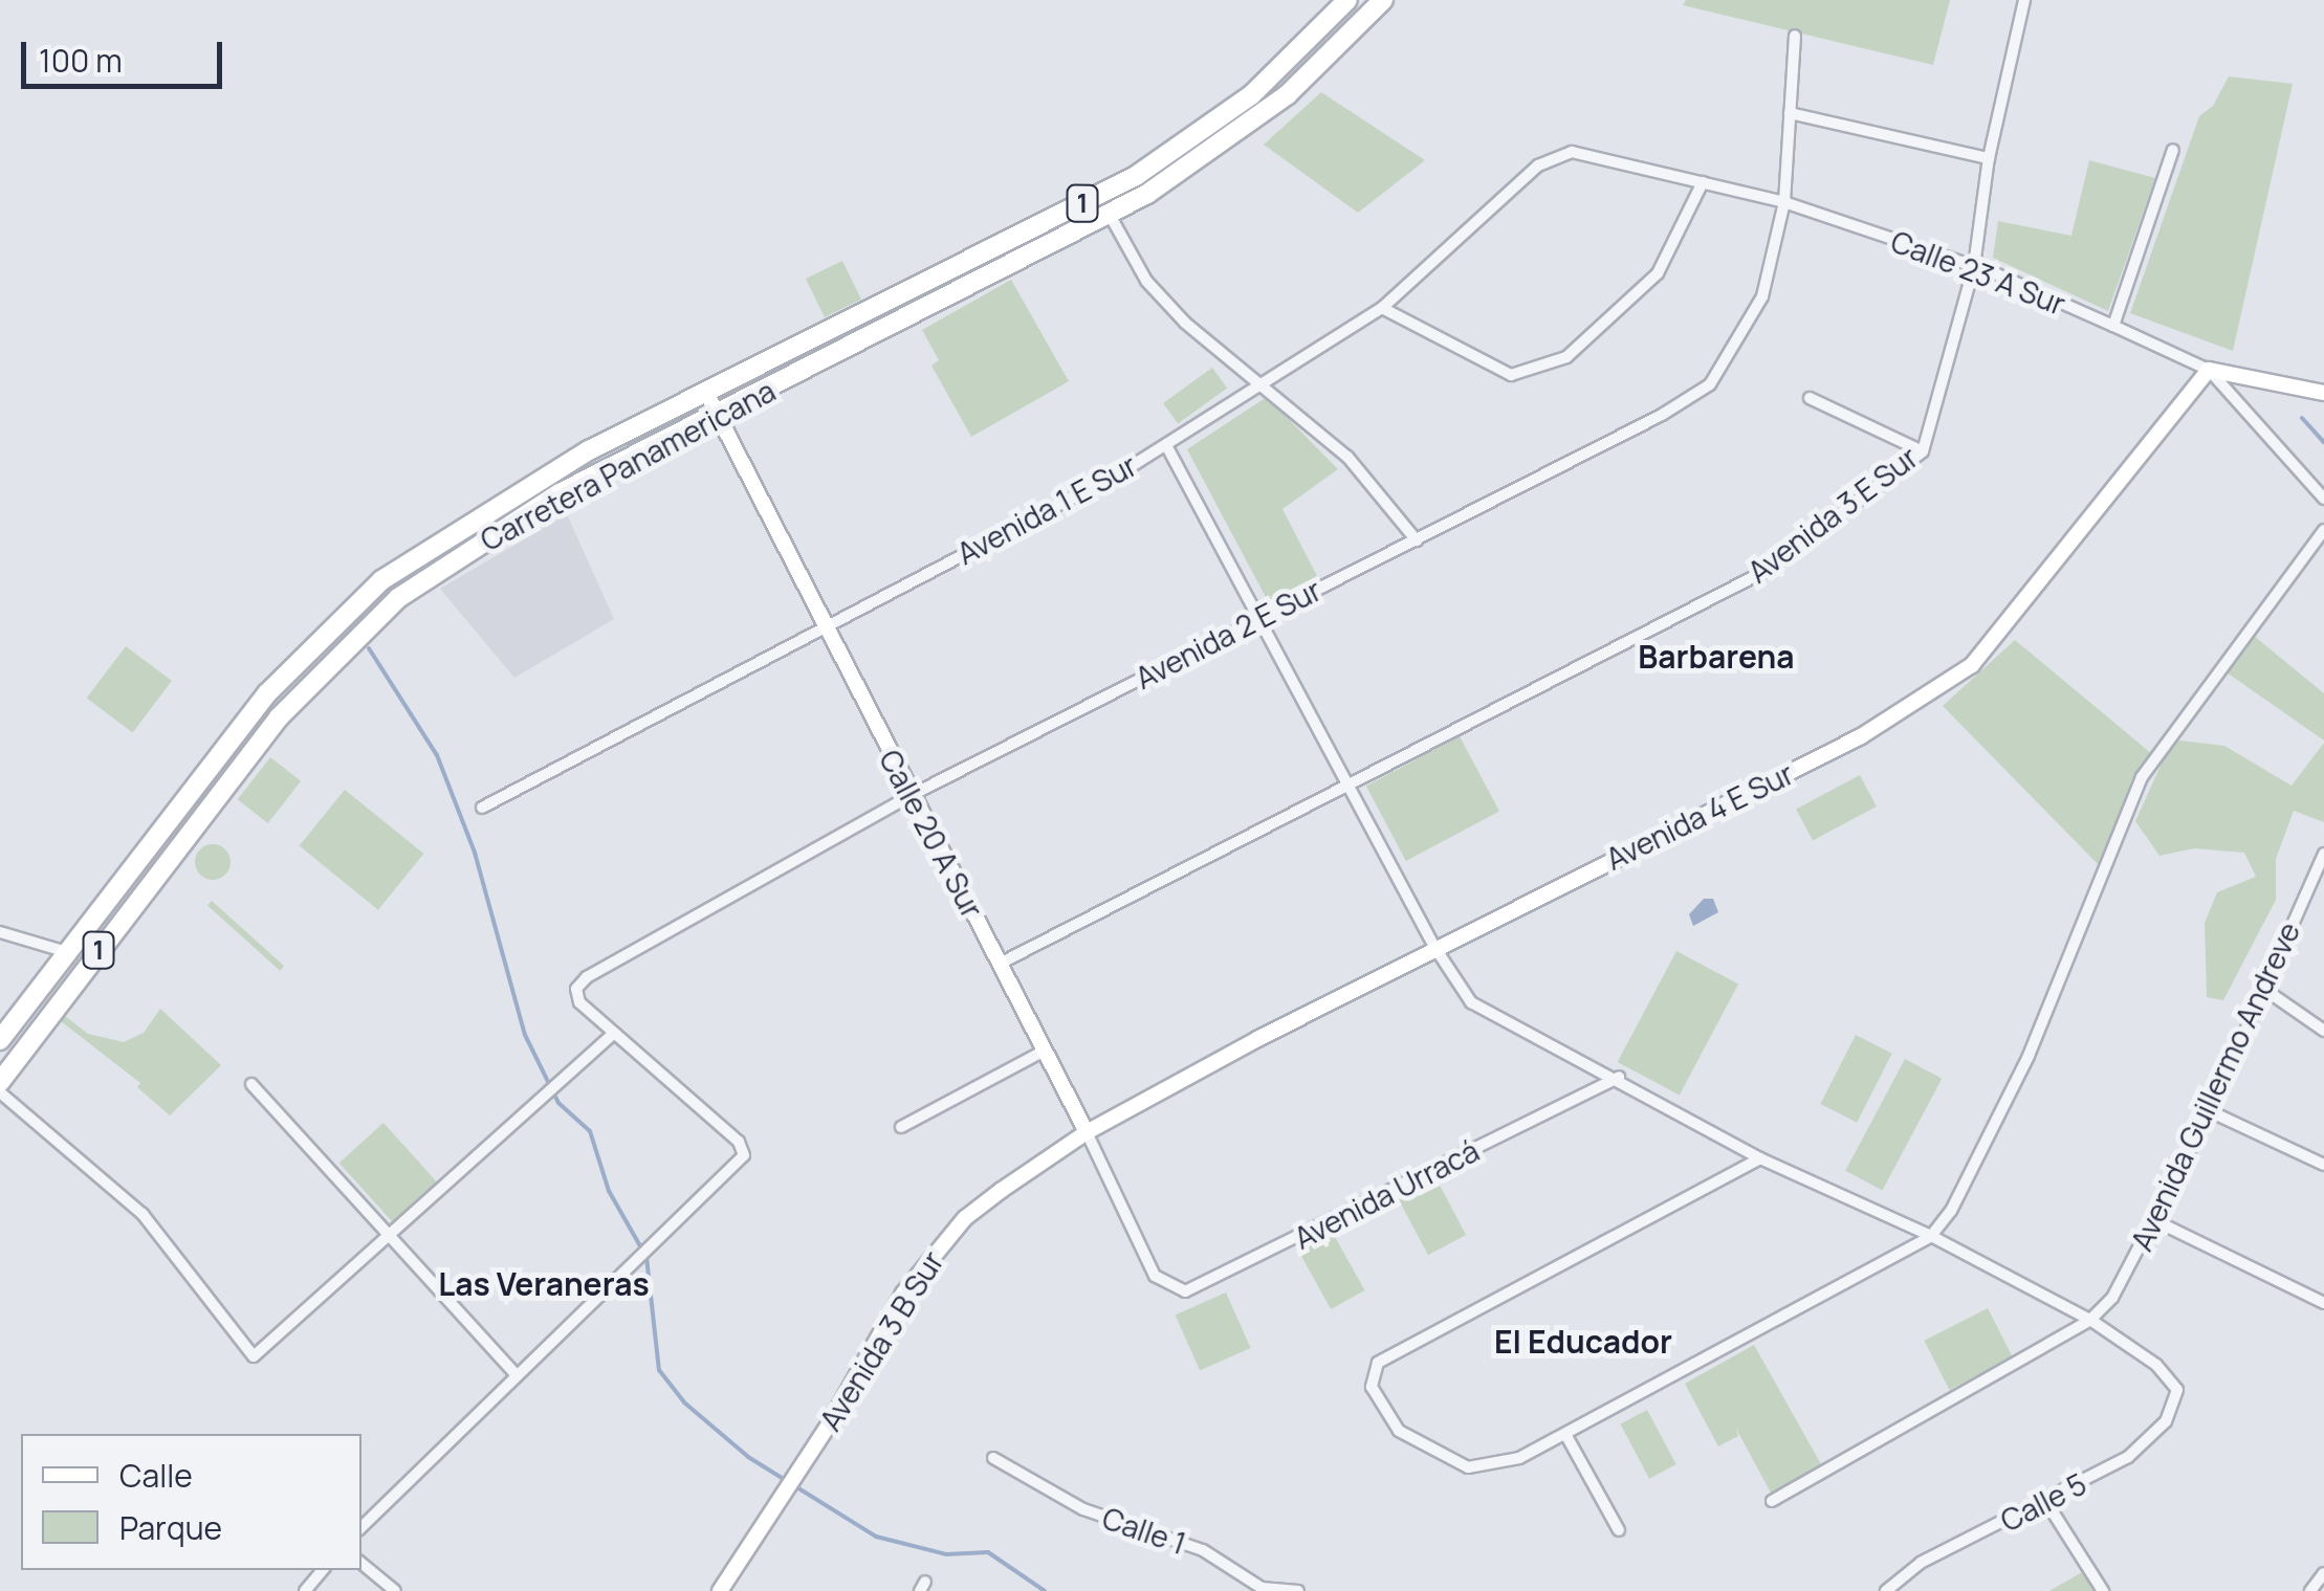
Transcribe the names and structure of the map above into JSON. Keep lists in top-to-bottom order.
{
  "streets": {
    "highway": ["1", "Carretera Panamericana"],
    "street": [
      "Calle 23 A Sur",
      "Avenida 1 E Sur",
      "Avenida 3 E Sur",
      "Avenida 2 E Sur",
      "Avenida 4 E Sur",
      "Calle 20 A Sur",
      "Avenida Guillermo Andreve",
      "Avenida Urracá",
      "Avenida 3 B Sur",
      "Calle 5",
      "Calle 1"
    ]
  },
  "crossings": [
    ["Calle 23 A Sur", "Avenida 1 E Sur"],
    ["Calle 23 A Sur", "Avenida 3 E Sur"],
    ["Calle 23 A Sur", "Avenida 2 E Sur"],
    ["Calle 23 A Sur", "Avenida 4 E Sur"],
    ["Carretera Panamericana", "Calle 20 A Sur"],
    ["Avenida 1 E Sur", "Calle 20 A Sur"],
    ["Avenida 3 E Sur", "Calle 20 A Sur"],
    ["Avenida 2 E Sur", "Calle 20 A Sur"],
    ["Avenida 4 E Sur", "Calle 20 A Sur"],
    ["Avenida 4 E Sur", "Avenida 3 B Sur"],
    ["Calle 20 A Sur", "Avenida Urracá"],
    ["Calle 20 A Sur", "Avenida 3 B Sur"],
    ["Avenida Guillermo Andreve", "Calle 5"]
  ],
  "districts": ["Barbarena", "Las Veraneras", "El Educador"],
  "legend": ["Calle", "Parque"],
  "scale_bar": "100 m"
}
